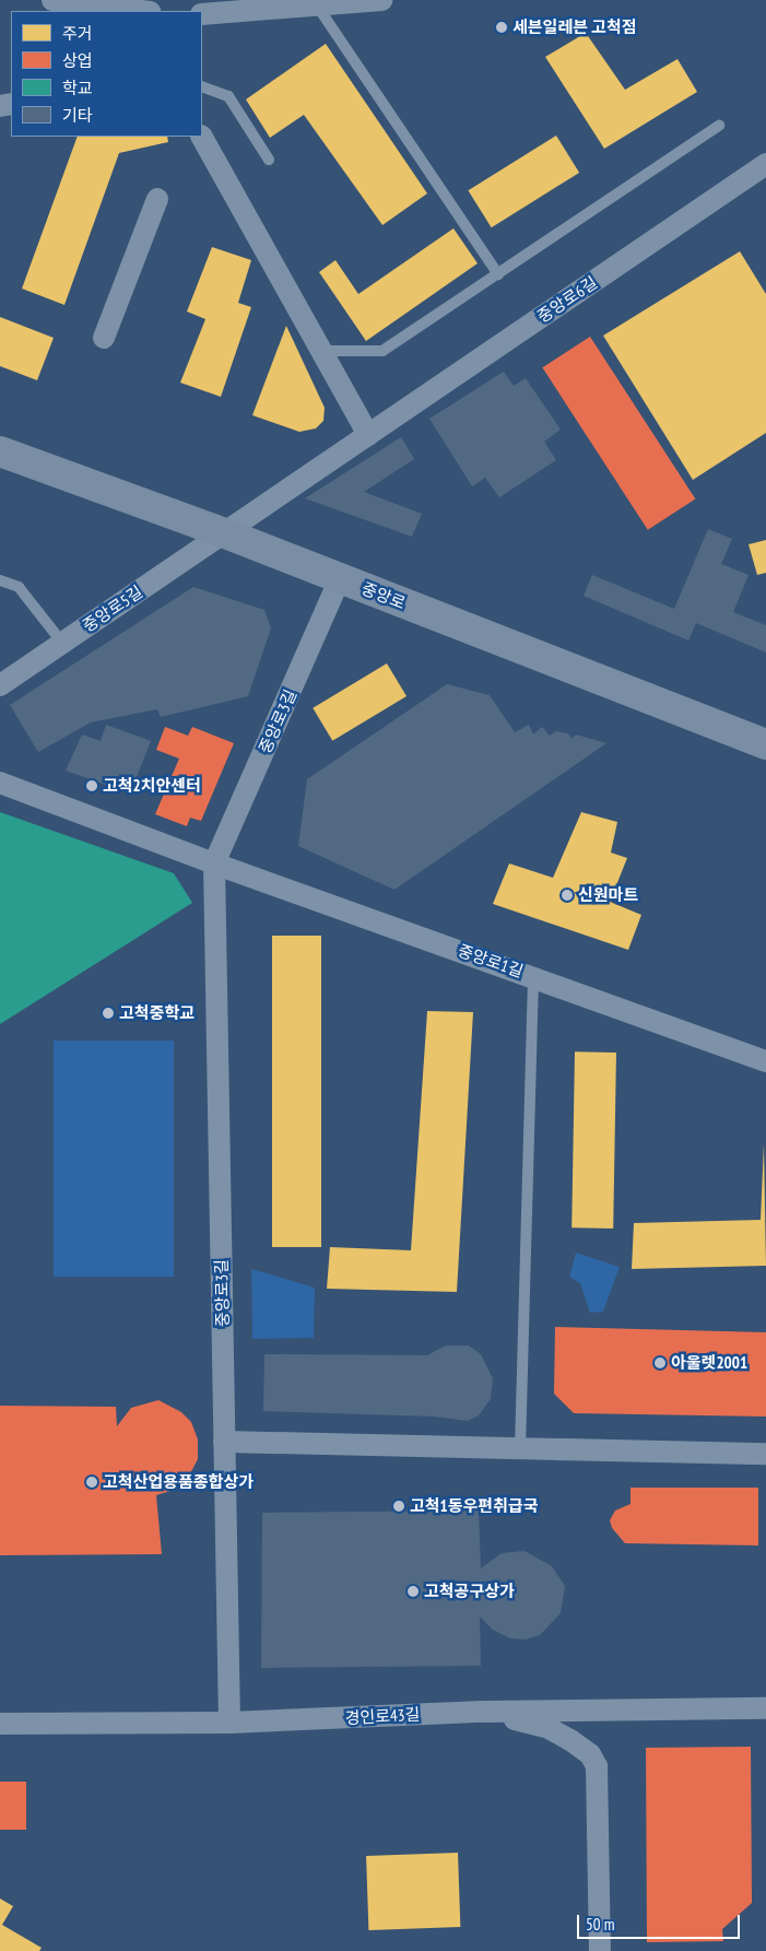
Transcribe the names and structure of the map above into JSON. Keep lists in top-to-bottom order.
{
  "streets": {
    "main road": ["중앙로"],
    "street": [
      "중앙로6길",
      "중앙로5길",
      "중앙로3길",
      "중앙로1길",
      "경인로43길"
    ]
  },
  "crossings": [
    ["중앙로6길", "중앙로"],
    ["중앙로6길", "중앙로5길"],
    ["중앙로", "중앙로5길"],
    ["중앙로", "중앙로3길"],
    ["중앙로3길", "중앙로1길"],
    ["중앙로3길", "경인로43길"]
  ],
  "places": [
    "세븐일레븐 고척점",
    "고척2치안센터",
    "신원마트",
    "고척중학교",
    "아울렛2001",
    "고척산업용품종합상가",
    "고척1동우편취급국",
    "고척공구상가"
  ],
  "legend": [
    "주거",
    "상업",
    "학교",
    "기타"
  ],
  "scale_bar": "50 m"
}
